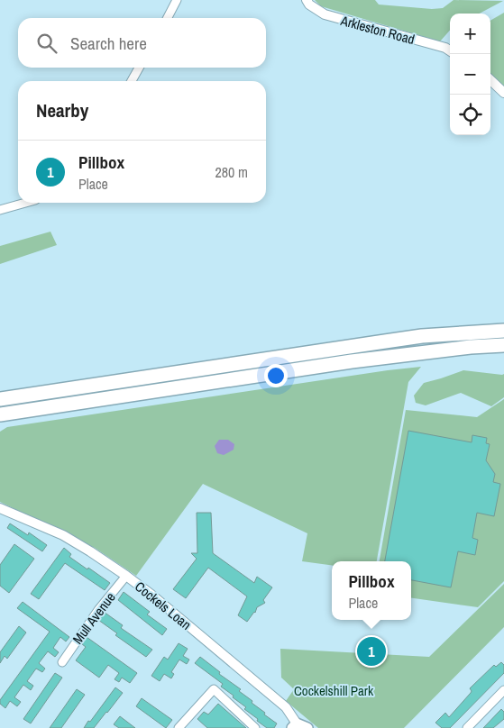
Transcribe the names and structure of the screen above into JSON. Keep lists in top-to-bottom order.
{
  "streets": {
    "main road": ["Cockels Loan"],
    "street": ["Arkleston Road", "Mull Avenue"]
  },
  "crossings": [
    ["Cockels Loan", "Mull Avenue"]
  ],
  "parks": ["Cockelshill Park"],
  "page": {
    "map_buttons": ["+", "−"],
    "search": "Search here",
    "heading": "Nearby",
    "list": [
      {
        "mark": "1",
        "name": "Pillbox",
        "note": "Place",
        "value": "280 m"
      }
    ],
    "popup": ["Pillbox", "Place"],
    "pins": "1"
  }
}
